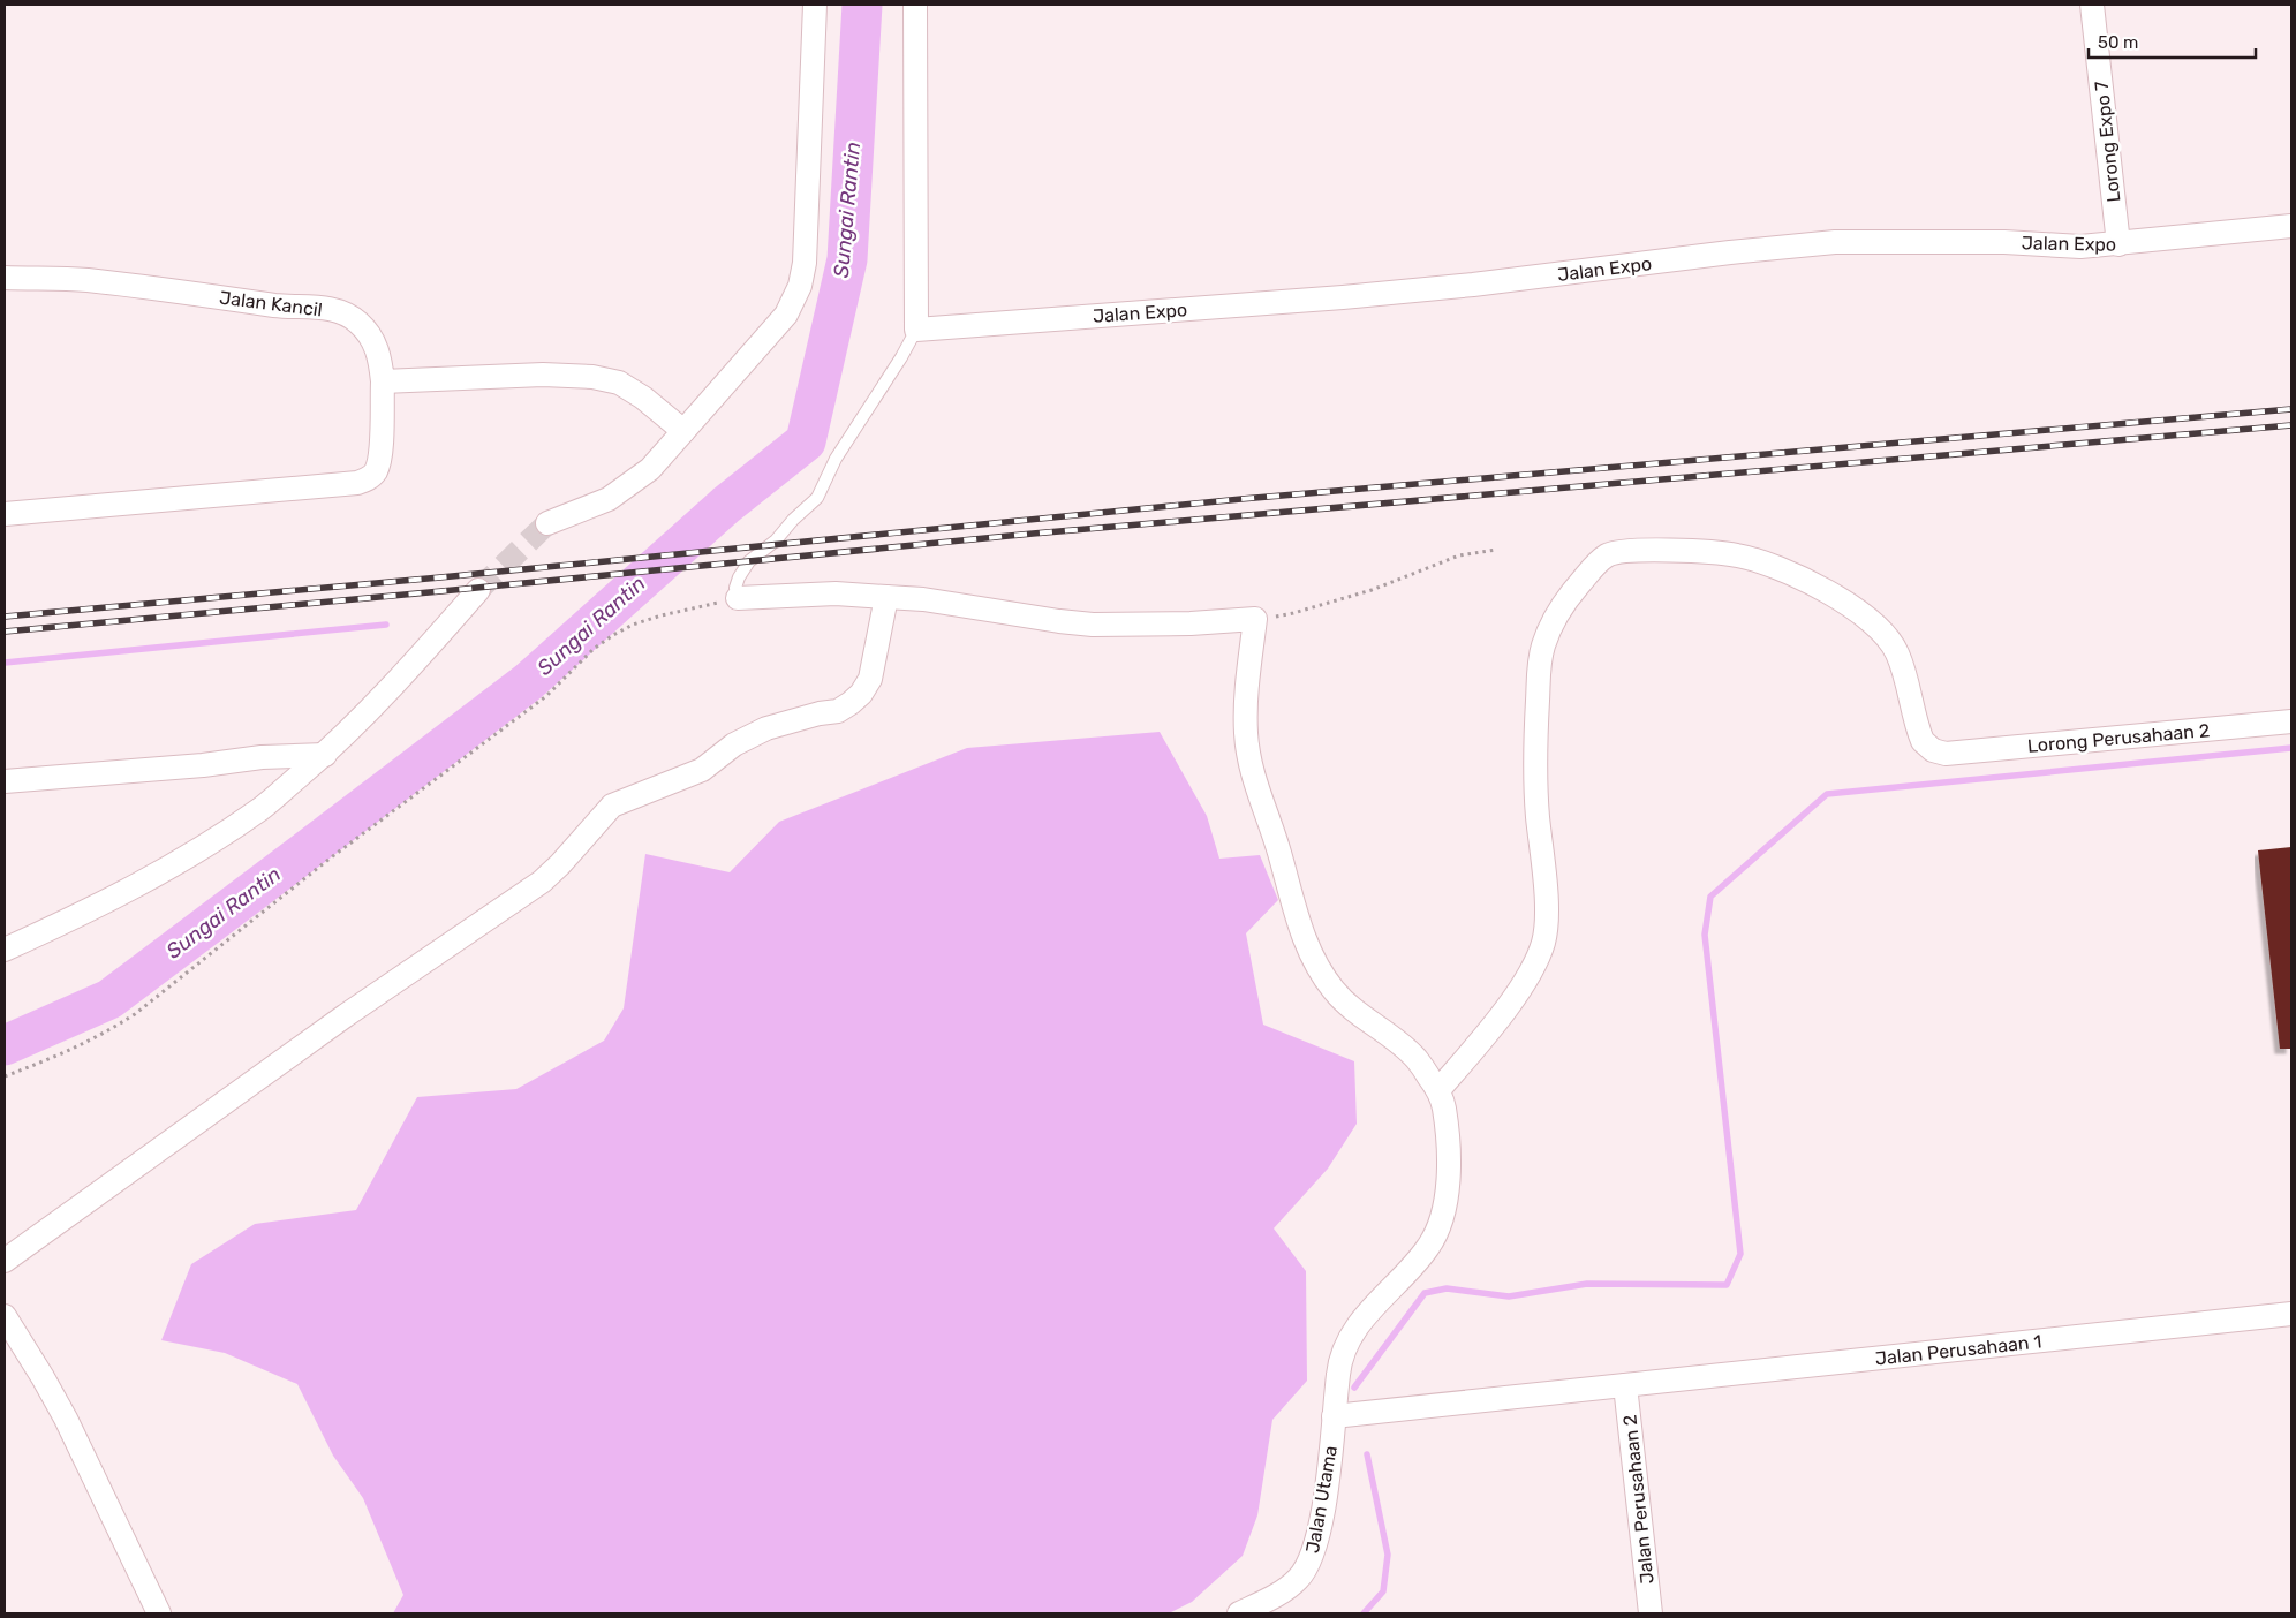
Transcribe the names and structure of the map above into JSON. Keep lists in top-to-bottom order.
{
  "streets": {
    "street": [
      "Lorong Expo 7",
      "Jalan Expo",
      "Jalan Kancil",
      "Lorong Perusahaan 2",
      "Jalan Perusahaan 1",
      "Jalan Utama",
      "Jalan Perusahaan 2"
    ]
  },
  "crossings": [
    ["Lorong Expo 7", "Jalan Expo"],
    ["Lorong Perusahaan 2", "Jalan Utama"],
    ["Jalan Perusahaan 1", "Jalan Utama"],
    ["Jalan Perusahaan 1", "Jalan Perusahaan 2"]
  ],
  "water": ["Sungai Rantin"],
  "scale_bar": "50 m"
}
